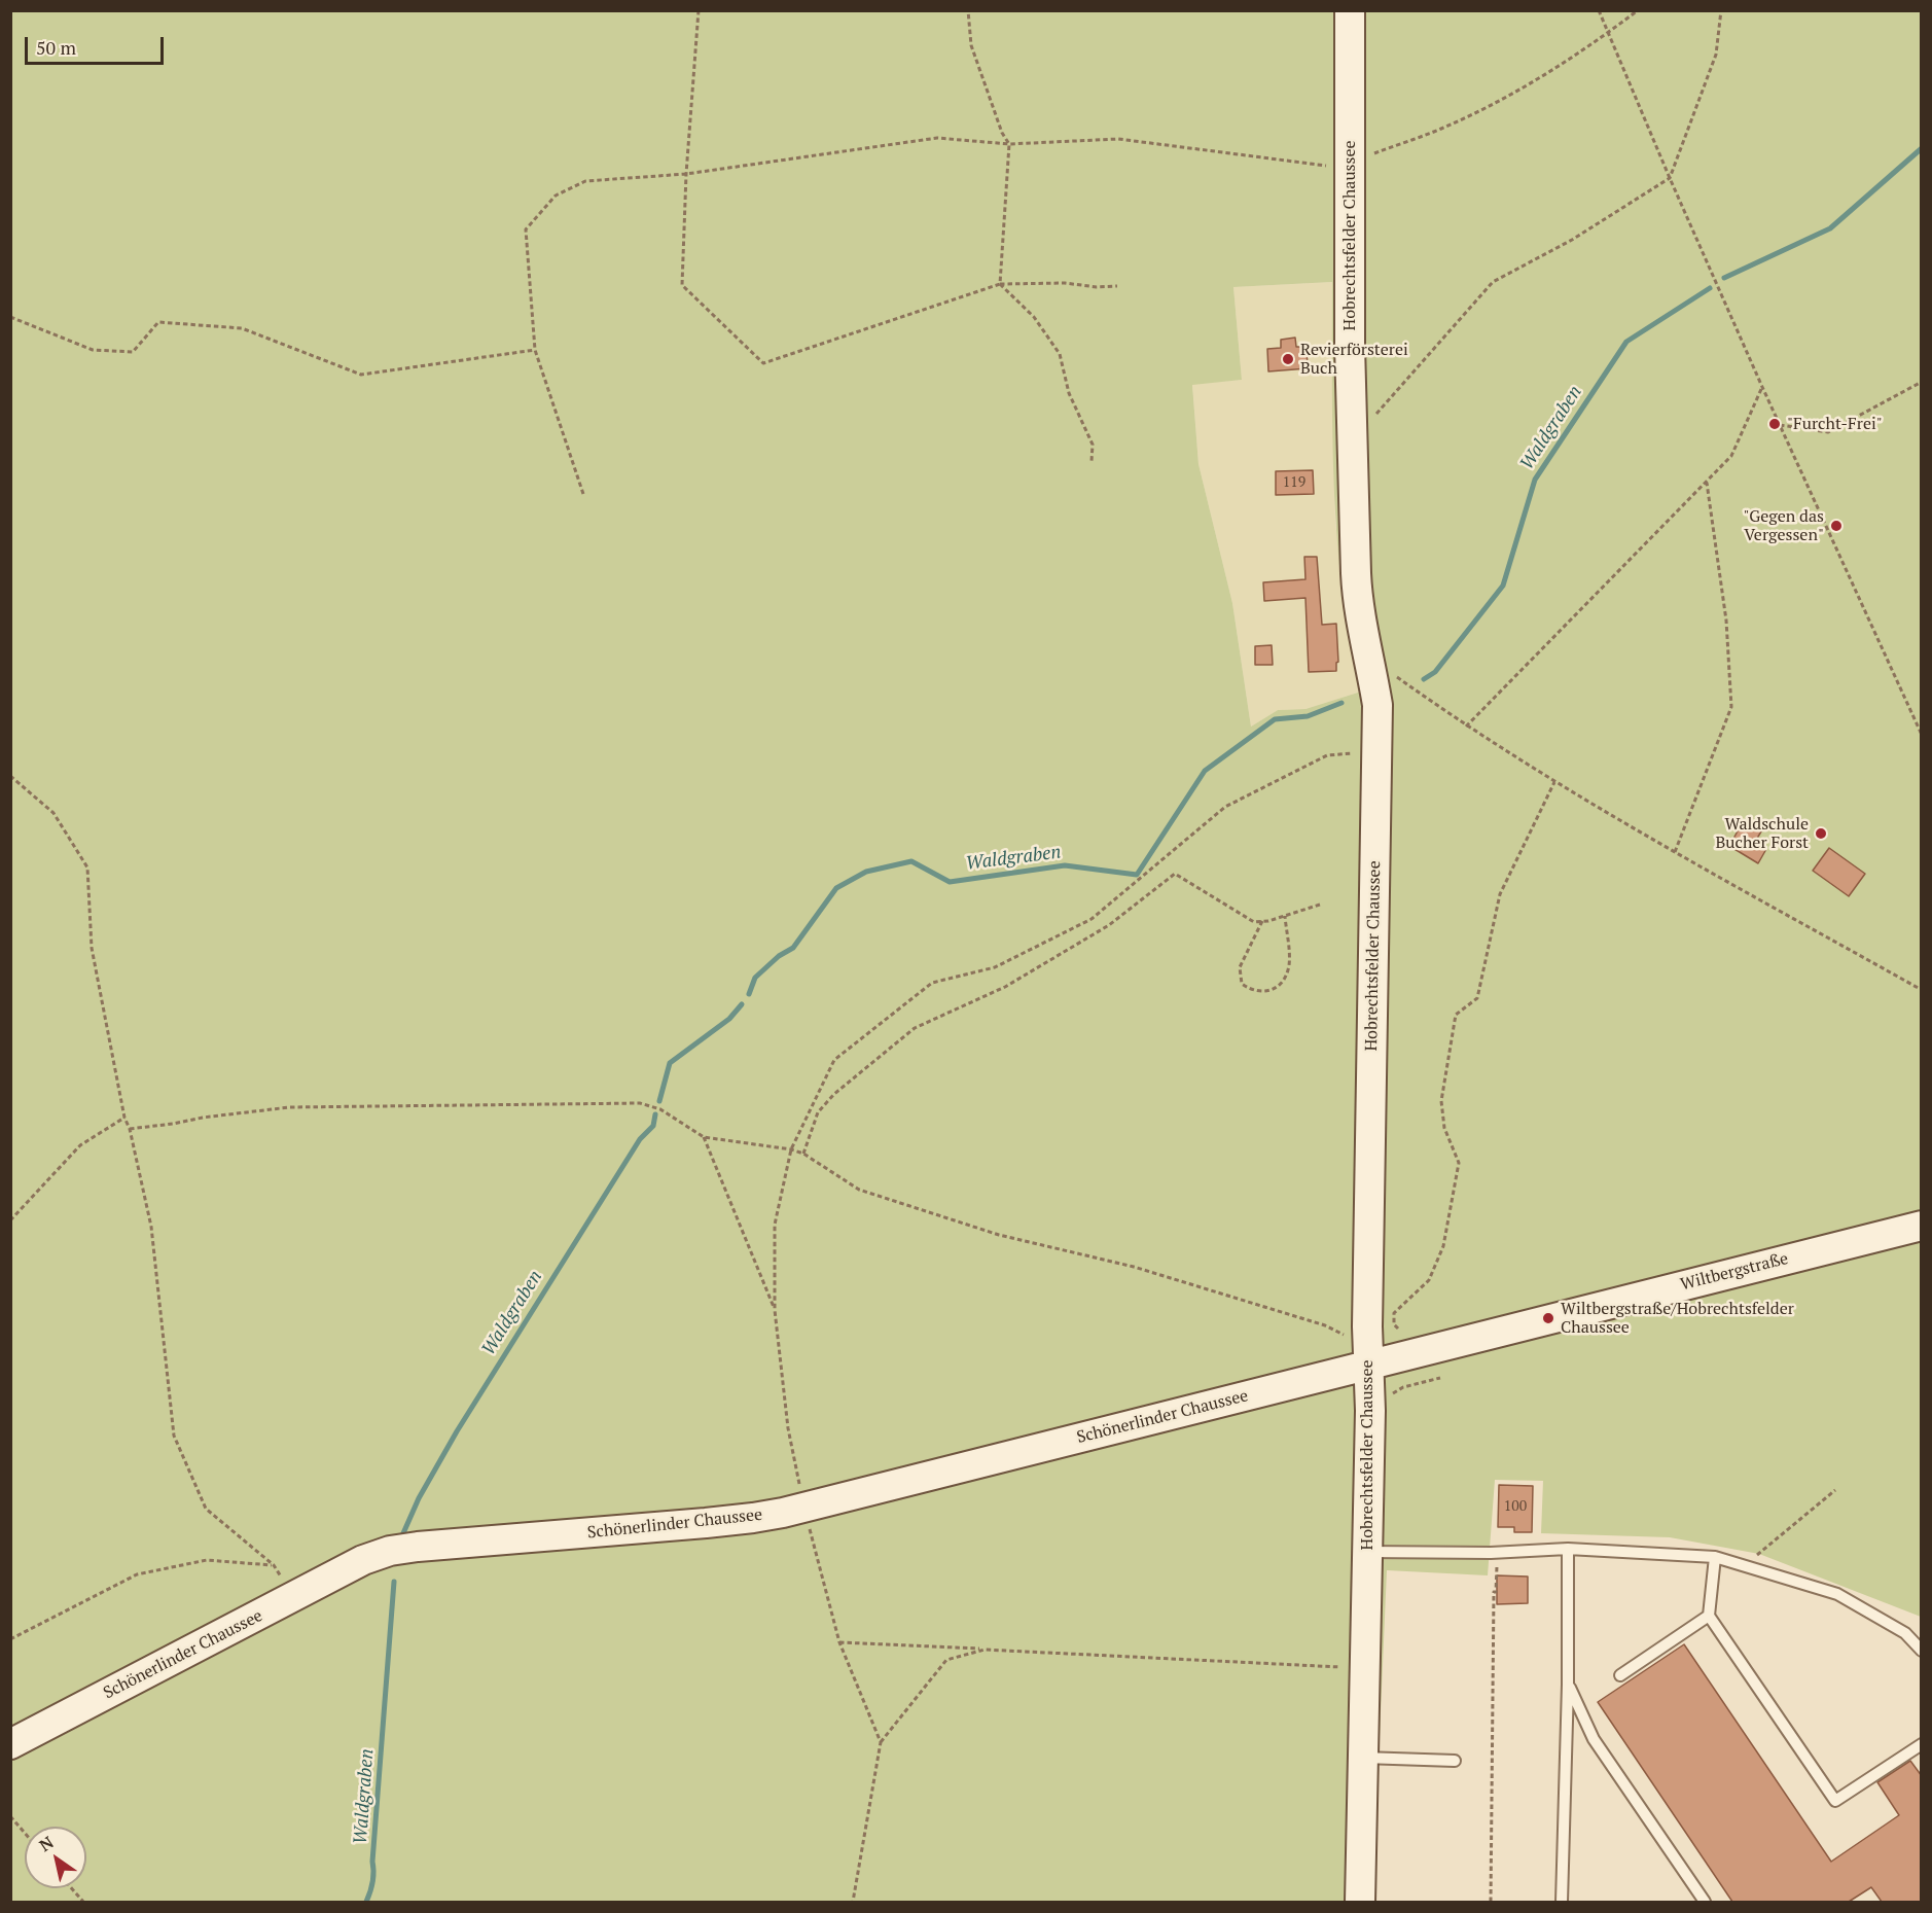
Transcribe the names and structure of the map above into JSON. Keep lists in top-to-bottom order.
{
  "streets": {
    "main road": ["Hobrechtsfelder Chaussee", "Wiltbergstraße", "Schönerlinder Chaussee"]
  },
  "crossings": [
    ["Hobrechtsfelder Chaussee", "Wiltbergstraße"],
    ["Hobrechtsfelder Chaussee", "Schönerlinder Chaussee"],
    ["Wiltbergstraße", "Schönerlinder Chaussee"]
  ],
  "water": ["Waldgraben"],
  "places": [
    "Revierförsterei Buch",
    "\"Furcht-Frei\"",
    "\"Gegen das Vergessen\"",
    "Waldschule Bucher Forst",
    "Wiltbergstraße/Hobrechtsfelder Chaussee"
  ],
  "house_numbers": ["119", "100"],
  "scale_bar": "50 m",
  "north": "top left"
}
